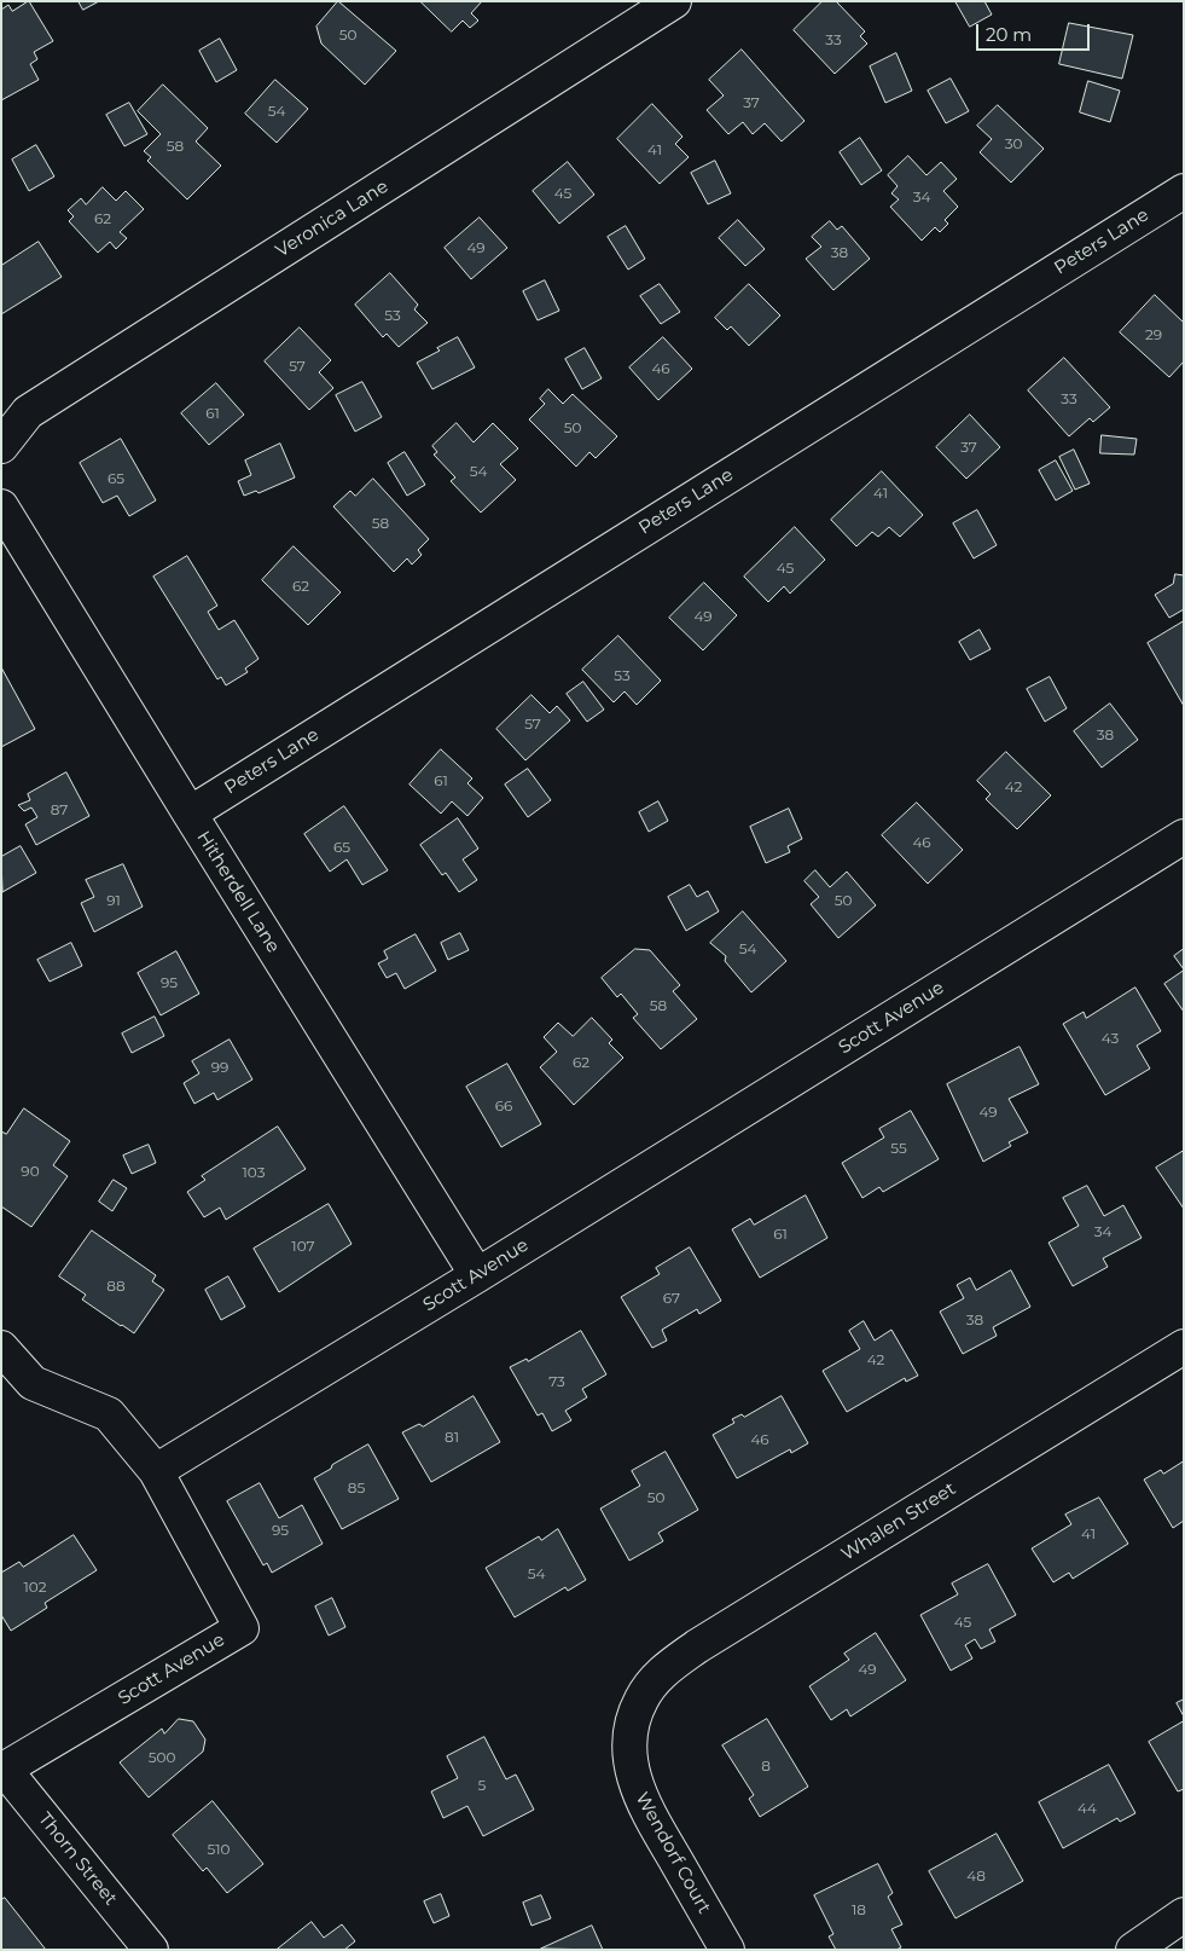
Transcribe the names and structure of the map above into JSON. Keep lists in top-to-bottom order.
{
  "streets": {
    "street": [
      "Veronica Lane",
      "Peters Lane",
      "Hitherdell Lane",
      "Scott Avenue",
      "Whalen Street",
      "Wendorf Court",
      "Thorn Street"
    ]
  },
  "crossings": [
    ["Peters Lane", "Hitherdell Lane"],
    ["Hitherdell Lane", "Scott Avenue"],
    ["Scott Avenue", "Thorn Street"],
    ["Whalen Street", "Wendorf Court"]
  ],
  "house_numbers": [
    "50",
    "33",
    "37",
    "54",
    "30",
    "58",
    "41",
    "45",
    "34",
    "62",
    "49",
    "38",
    "53",
    "29",
    "57",
    "46",
    "33",
    "61",
    "50",
    "37",
    "54",
    "65",
    "41",
    "58",
    "45",
    "62",
    "49",
    "53",
    "57",
    "38",
    "61",
    "42",
    "87",
    "46",
    "65",
    "91",
    "50",
    "54",
    "95",
    "58",
    "43",
    "62",
    "99",
    "66",
    "49",
    "55",
    "90",
    "103",
    "34",
    "61",
    "107",
    "88",
    "67",
    "38",
    "42",
    "73",
    "81",
    "46",
    "85",
    "50",
    "95",
    "41",
    "54",
    "102",
    "45",
    "49",
    "500",
    "8",
    "5",
    "44",
    "510",
    "48",
    "18"
  ],
  "scale_bar": "20 m"
}
